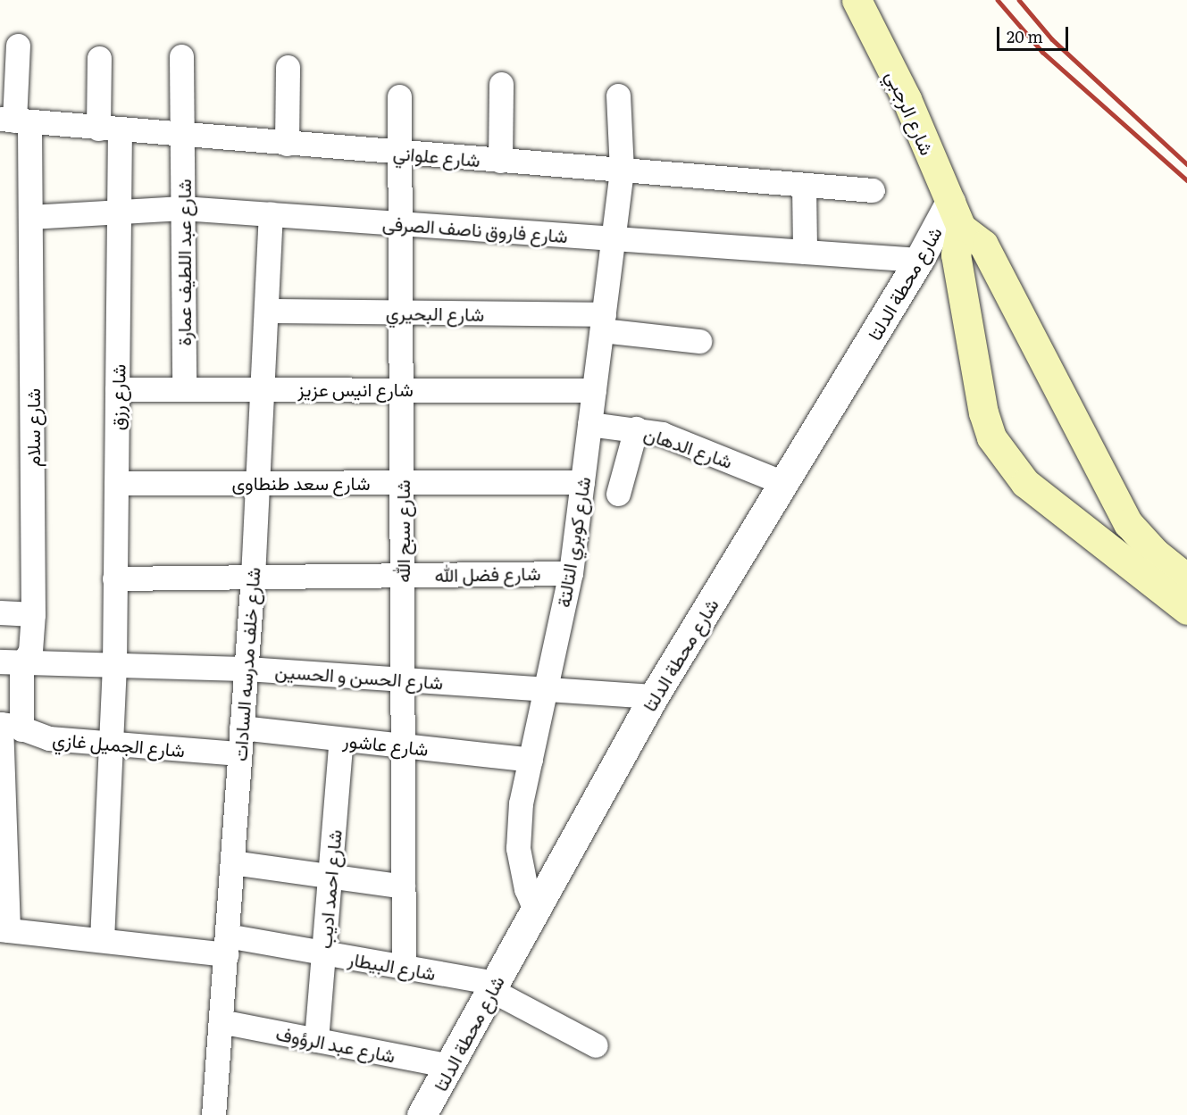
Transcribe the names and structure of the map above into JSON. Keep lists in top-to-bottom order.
{
  "streets": {
    "main road": ["شارع الرجبي"],
    "street": [
      "شارع علواني",
      "شارع فاروق ناصف الصرفى",
      "شارع عبد اللطيف عمارة",
      "شارع محطة الدلتا",
      "شارع البحيري",
      "شارع انيس عزيز",
      "شارع رزق",
      "شارع سلام",
      "شارع الدهان",
      "شارع سعد طنطاوى",
      "شارع سبح الله",
      "شارع كوبري التالتة",
      "شارع فضل الله",
      "شارع خلف مدرسه السادات",
      "شارع الحسن و الحسين",
      "شارع الجميل غازي",
      "شارع عاشور",
      "شارع احمد اديب",
      "شارع البيطار",
      "شارع عبد الرؤوف"
    ]
  },
  "crossings": [
    ["شارع الرجبي", "شارع محطة الدلتا"],
    ["شارع علواني", "شارع عبد اللطيف عمارة"],
    ["شارع علواني", "شارع رزق"],
    ["شارع علواني", "شارع سلام"],
    ["شارع علواني", "شارع سبح الله"],
    ["شارع علواني", "شارع كوبري التالتة"],
    ["شارع فاروق ناصف الصرفى", "شارع عبد اللطيف عمارة"],
    ["شارع فاروق ناصف الصرفى", "شارع محطة الدلتا"],
    ["شارع فاروق ناصف الصرفى", "شارع رزق"],
    ["شارع فاروق ناصف الصرفى", "شارع سلام"],
    ["شارع فاروق ناصف الصرفى", "شارع سبح الله"],
    ["شارع فاروق ناصف الصرفى", "شارع كوبري التالتة"],
    ["شارع فاروق ناصف الصرفى", "شارع خلف مدرسه السادات"],
    ["شارع عبد اللطيف عمارة", "شارع انيس عزيز"],
    ["شارع محطة الدلتا", "شارع الدهان"],
    ["شارع محطة الدلتا", "شارع كوبري التالتة"],
    ["شارع محطة الدلتا", "شارع الحسن و الحسين"],
    ["شارع محطة الدلتا", "شارع البيطار"],
    ["شارع محطة الدلتا", "شارع عبد الرؤوف"],
    ["شارع البحيري", "شارع سبح الله"],
    ["شارع البحيري", "شارع كوبري التالتة"],
    ["شارع البحيري", "شارع خلف مدرسه السادات"],
    ["شارع انيس عزيز", "شارع رزق"],
    ["شارع انيس عزيز", "شارع سبح الله"],
    ["شارع انيس عزيز", "شارع كوبري التالتة"],
    ["شارع انيس عزيز", "شارع خلف مدرسه السادات"],
    ["شارع رزق", "شارع سعد طنطاوى"],
    ["شارع رزق", "شارع فضل الله"],
    ["شارع رزق", "شارع الحسن و الحسين"],
    ["شارع رزق", "شارع الجميل غازي"],
    ["شارع رزق", "شارع البيطار"],
    ["شارع سلام", "شارع الحسن و الحسين"],
    ["شارع سلام", "شارع الجميل غازي"],
    ["شارع سلام", "شارع البيطار"],
    ["شارع الدهان", "شارع كوبري التالتة"],
    ["شارع سعد طنطاوى", "شارع سبح الله"],
    ["شارع سعد طنطاوى", "شارع كوبري التالتة"],
    ["شارع سعد طنطاوى", "شارع خلف مدرسه السادات"],
    ["شارع سبح الله", "شارع فضل الله"],
    ["شارع سبح الله", "شارع الحسن و الحسين"],
    ["شارع سبح الله", "شارع عاشور"],
    ["شارع سبح الله", "شارع البيطار"],
    ["شارع كوبري التالتة", "شارع فضل الله"],
    ["شارع كوبري التالتة", "شارع الحسن و الحسين"],
    ["شارع كوبري التالتة", "شارع عاشور"],
    ["شارع فضل الله", "شارع خلف مدرسه السادات"],
    ["شارع خلف مدرسه السادات", "شارع الحسن و الحسين"],
    ["شارع خلف مدرسه السادات", "شارع الجميل غازي"],
    ["شارع خلف مدرسه السادات", "شارع عاشور"],
    ["شارع خلف مدرسه السادات", "شارع البيطار"],
    ["شارع خلف مدرسه السادات", "شارع عبد الرؤوف"],
    ["شارع عاشور", "شارع احمد اديب"],
    ["شارع احمد اديب", "شارع البيطار"],
    ["شارع احمد اديب", "شارع عبد الرؤوف"]
  ],
  "scale_bar": "20 m"
}
